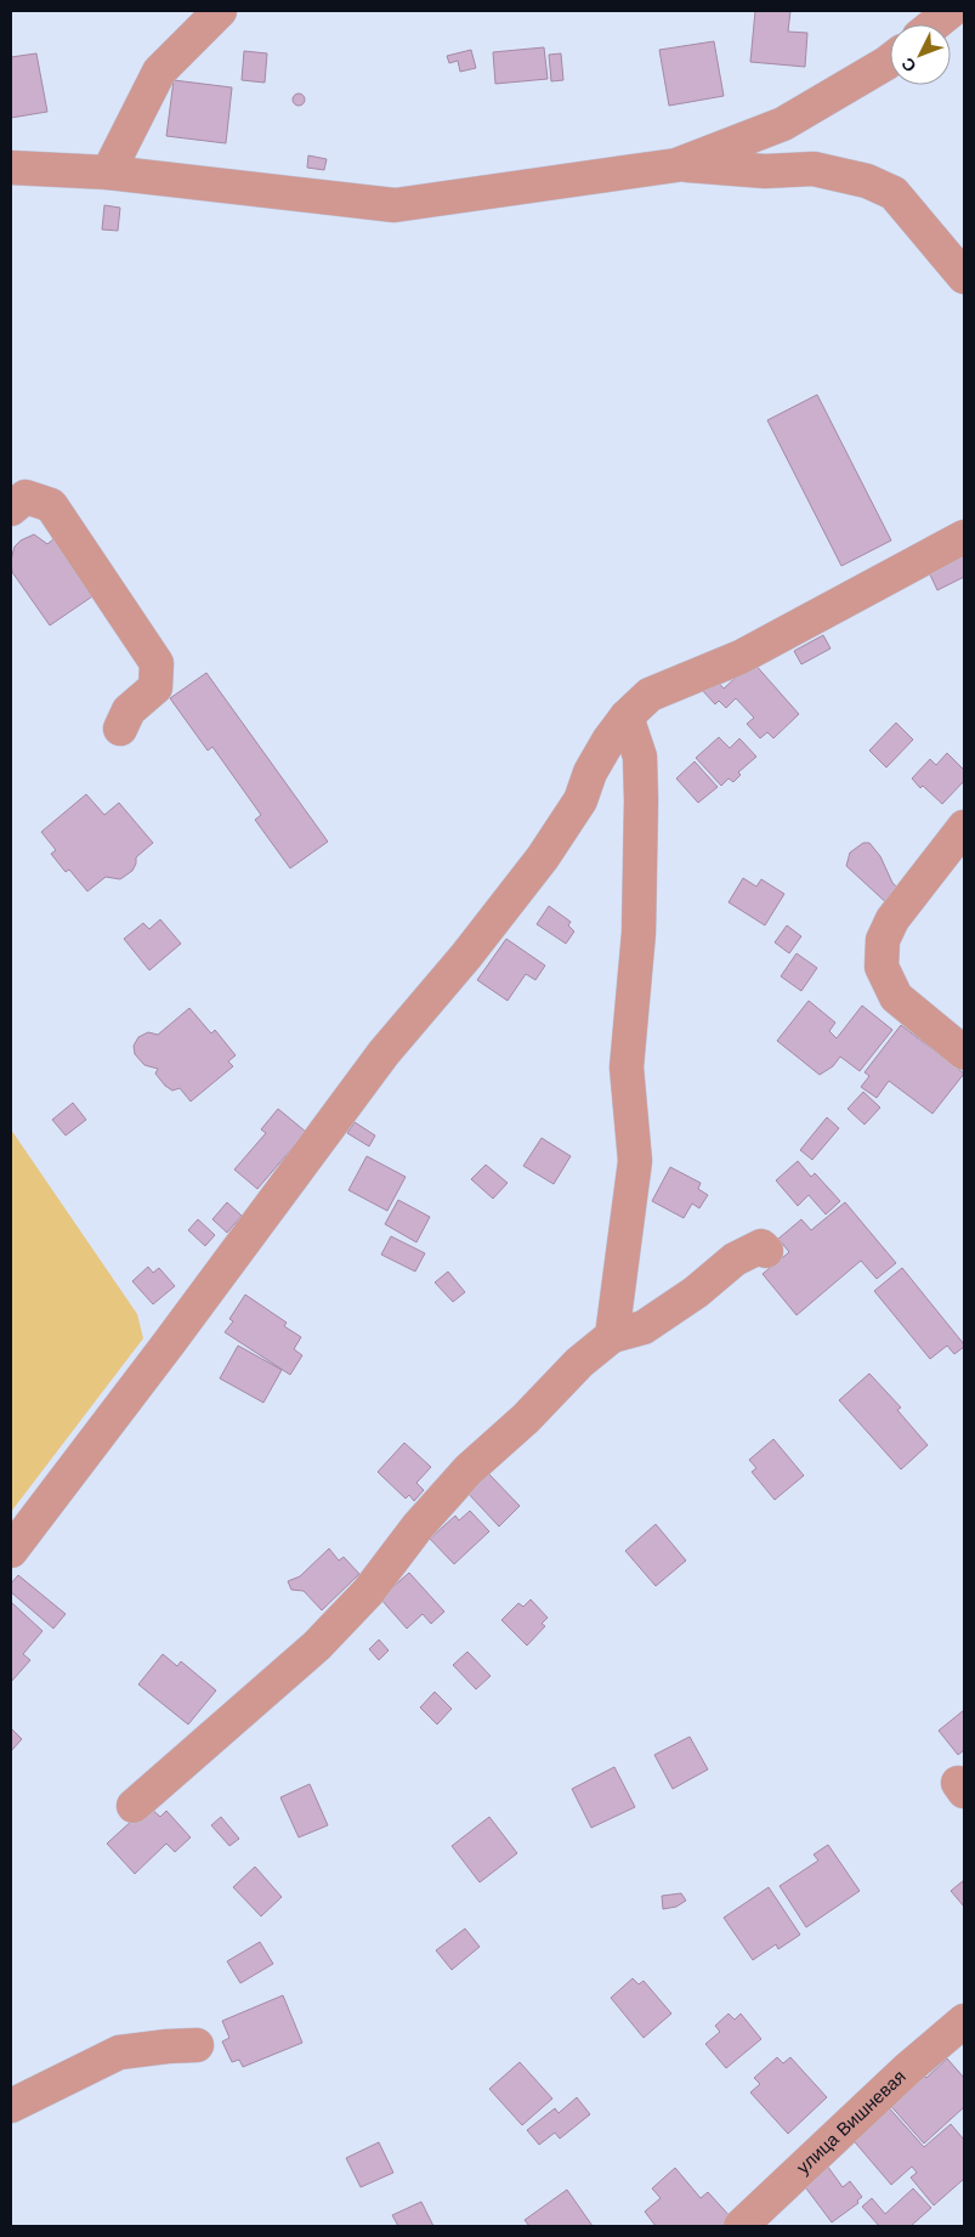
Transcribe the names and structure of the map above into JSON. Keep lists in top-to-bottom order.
{
  "streets": {
    "street": ["улица Вишневая"]
  },
  "north": "bottom left"
}
